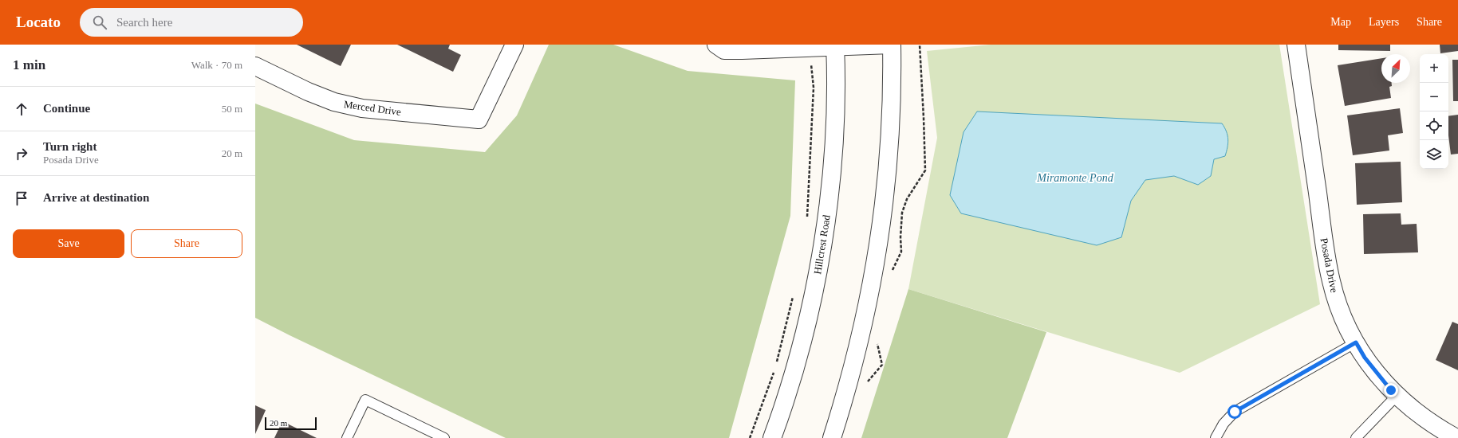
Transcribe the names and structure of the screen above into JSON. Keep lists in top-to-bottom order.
{
  "streets": {
    "street": ["Merced Drive", "Hillcrest Road", "Posada Drive"]
  },
  "water": ["Miramonte Pond"],
  "scale_bar": "20 m",
  "north": "top right",
  "page": {
    "header": "Locato",
    "search": "Search here",
    "nav": ["Map", "Layers", "Share"],
    "heading": ["1 min", "Walk · 70 m"],
    "map_buttons": ["+", "−"],
    "list": [
      ["Continue", "50 m"],
      ["Turn right", "Posada Drive", "20 m"],
      "Arrive at destination"
    ],
    "buttons": ["Save", "Share"],
    "scale": "20 m"
  }
}
